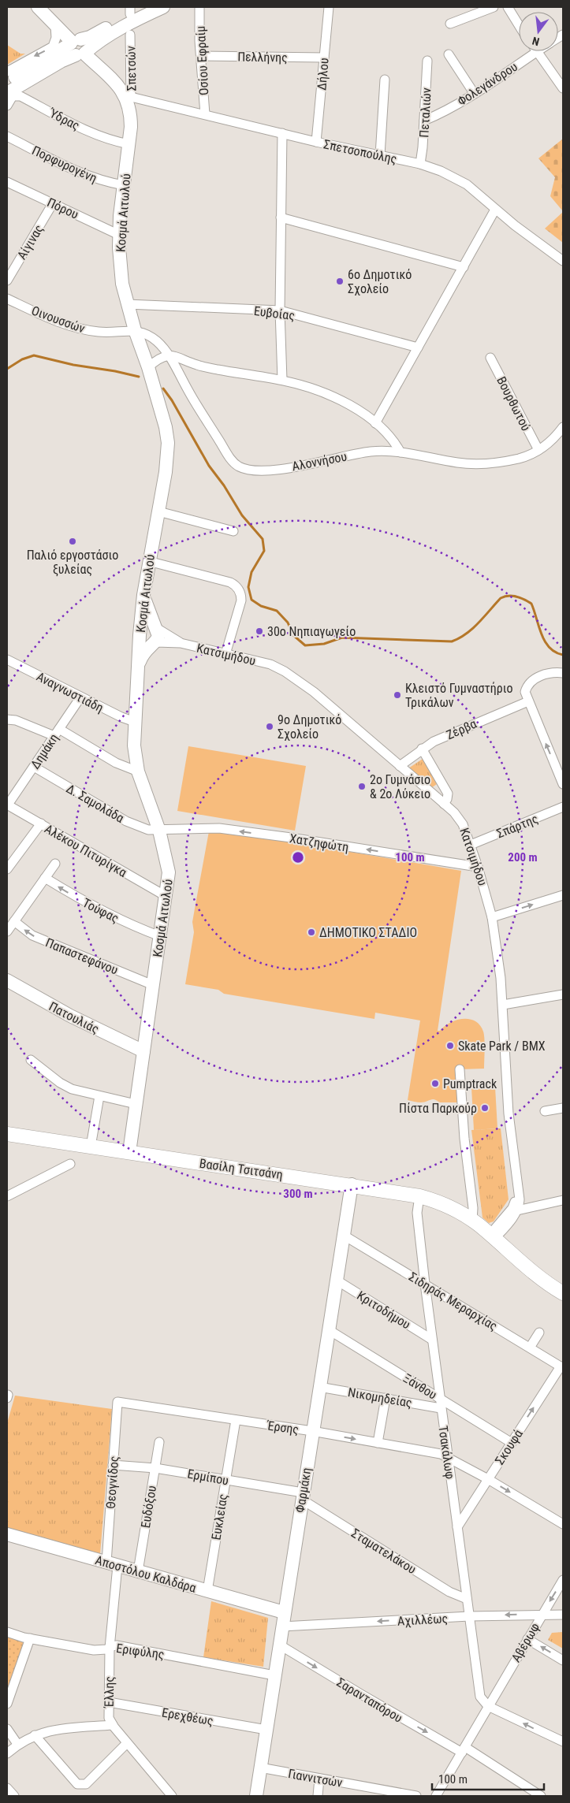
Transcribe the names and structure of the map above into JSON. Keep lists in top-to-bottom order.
{
  "streets": {
    "main road": ["Βασίλη Τσιτσάνη"],
    "street": [
      "Πελλήνης",
      "Οσίου Εφραίμ",
      "Σπετσών",
      "Δήλου",
      "Φολεγάνδρου",
      "Πεταλιών",
      "Ύδρας",
      "Σπετσοπούλης",
      "Πορφυρογένη",
      "Πόρου",
      "Κοσμά Αιτωλού",
      "Αίγινας",
      "Ευβοίας",
      "Οινουσσών",
      "Βουρθωτού",
      "Αλοννήσου",
      "Κατσιμήδου",
      "Αναγνωστιάδη",
      "Ζέρβα",
      "Δημάκη",
      "Δ. Σαμολάδα",
      "Σπάρτης",
      "Χατζηφώτη",
      "Αλέκου Πιτυρίγκα",
      "Τούφας",
      "Παπαστεφάνου",
      "Πατουλιάς",
      "Σιδηράς Μεραρχίας",
      "Κριτοδήμου",
      "Ξάνθου",
      "Νικομηδείας",
      "Έρσης",
      "Σκουφά",
      "Τσακάλωφ",
      "Ερμίπου",
      "Θεογνίδος",
      "Φαρμάκη",
      "Ευδόξου",
      "Ευκλείας",
      "Σταματελάκου",
      "Αποστόλου Καλδάρα",
      "Αχιλλέως",
      "Αβέρωφ",
      "Εριφύλης",
      "Έλλης",
      "Σαρανταπόρου",
      "Ερεχθέως",
      "Γιαννιτσών"
    ]
  },
  "crossings": [
    ["Πελλήνης", "Οσίου Εφραίμ"],
    ["Πελλήνης", "Δήλου"],
    ["Οσίου Εφραίμ", "Σπετσοπούλης"],
    ["Σπετσών", "Σπετσοπούλης"],
    ["Σπετσών", "Κοσμά Αιτωλού"],
    ["Δήλου", "Σπετσοπούλης"],
    ["Φολεγάνδρου", "Πεταλιών"],
    ["Πεταλιών", "Σπετσοπούλης"],
    ["Ύδρας", "Κοσμά Αιτωλού"],
    ["Σπετσοπούλης", "Κοσμά Αιτωλού"],
    ["Πορφυρογένη", "Κοσμά Αιτωλού"],
    ["Πόρου", "Κοσμά Αιτωλού"],
    ["Πόρου", "Αίγινας"],
    ["Κοσμά Αιτωλού", "Ευβοίας"],
    ["Κοσμά Αιτωλού", "Οινουσσών"],
    ["Κοσμά Αιτωλού", "Αλοννήσου"],
    ["Κοσμά Αιτωλού", "Αναγνωστιάδη"],
    ["Κοσμά Αιτωλού", "Δ. Σαμολάδα"],
    ["Κοσμά Αιτωλού", "Χατζηφώτη"],
    ["Κοσμά Αιτωλού", "Αλέκου Πιτυρίγκα"],
    ["Κοσμά Αιτωλού", "Τούφας"],
    ["Κοσμά Αιτωλού", "Παπαστεφάνου"],
    ["Κοσμά Αιτωλού", "Πατουλιάς"],
    ["Κοσμά Αιτωλού", "Βασίλη Τσιτσάνη"],
    ["Οινουσσών", "Αλοννήσου"],
    ["Βουρθωτού", "Αλοννήσου"],
    ["Κατσιμήδου", "Ζέρβα"],
    ["Κατσιμήδου", "Σπάρτης"],
    ["Κατσιμήδου", "Χατζηφώτη"],
    ["Αναγνωστιάδη", "Δημάκη"],
    ["Δημάκη", "Δ. Σαμολάδα"],
    ["Δημάκη", "Αλέκου Πιτυρίγκα"],
    ["Δ. Σαμολάδα", "Χατζηφώτη"],
    ["Βασίλη Τσιτσάνη", "Τσακάλωφ"],
    ["Βασίλη Τσιτσάνη", "Φαρμάκη"],
    ["Σιδηράς Μεραρχίας", "Σκουφά"],
    ["Σιδηράς Μεραρχίας", "Τσακάλωφ"],
    ["Σιδηράς Μεραρχίας", "Φαρμάκη"],
    ["Κριτοδήμου", "Τσακάλωφ"],
    ["Κριτοδήμου", "Φαρμάκη"],
    ["Ξάνθου", "Σκουφά"],
    ["Ξάνθου", "Τσακάλωφ"],
    ["Ξάνθου", "Φαρμάκη"],
    ["Νικομηδείας", "Τσακάλωφ"],
    ["Νικομηδείας", "Φαρμάκη"],
    ["Έρσης", "Σκουφά"],
    ["Έρσης", "Τσακάλωφ"],
    ["Έρσης", "Θεογνίδος"],
    ["Έρσης", "Φαρμάκη"],
    ["Έρσης", "Ευκλείας"],
    ["Σκουφά", "Τσακάλωφ"],
    ["Τσακάλωφ", "Σταματελάκου"],
    ["Τσακάλωφ", "Αχιλλέως"],
    ["Τσακάλωφ", "Αβέρωφ"],
    ["Ερμίπου", "Θεογνίδος"],
    ["Ερμίπου", "Φαρμάκη"],
    ["Ερμίπου", "Ευδόξου"],
    ["Ερμίπου", "Ευκλείας"],
    ["Ερμίπου", "Σταματελάκου"],
    ["Θεογνίδος", "Αποστόλου Καλδάρα"],
    ["Θεογνίδος", "Έλλης"],
    ["Φαρμάκη", "Σταματελάκου"],
    ["Φαρμάκη", "Αποστόλου Καλδάρα"],
    ["Φαρμάκη", "Αχιλλέως"],
    ["Φαρμάκη", "Εριφύλης"],
    ["Φαρμάκη", "Σαρανταπόρου"],
    ["Φαρμάκη", "Ερεχθέως"],
    ["Φαρμάκη", "Γιαννιτσών"],
    ["Ευδόξου", "Αποστόλου Καλδάρα"],
    ["Ευκλείας", "Αποστόλου Καλδάρα"],
    ["Αποστόλου Καλδάρα", "Έλλης"],
    ["Αχιλλέως", "Αβέρωφ"],
    ["Αβέρωφ", "Σαρανταπόρου"],
    ["Εριφύλης", "Έλλης"],
    ["Έλλης", "Ερεχθέως"]
  ],
  "one_way": [
    "Χατζηφώτη",
    "Τούφας",
    "Παπαστεφάνου",
    "Σκουφά",
    "Αχιλλέως",
    "Σαρανταπόρου"
  ],
  "places": [
    "6ο Δημοτικό Σχολείο",
    "Παλιό εργοστάσιο ξυλείας",
    "30ο Νηπιαγωγείο",
    "Κλειστό Γυμναστήριο Τρικάλων",
    "9ο Δημοτικό Σχολείο",
    "2ο Γυμνάσιο & 2ο Λύκειο",
    "ΔΗΜΟΤΙΚΟ ΣΤΑΔΙΟ",
    "Skate Park / BMX",
    "Pumptrack",
    "Πίστα Παρκούρ"
  ],
  "scale_bar": "100 m",
  "north": "bottom",
  "rings": ["100 m", "200 m", "300 m"]
}
